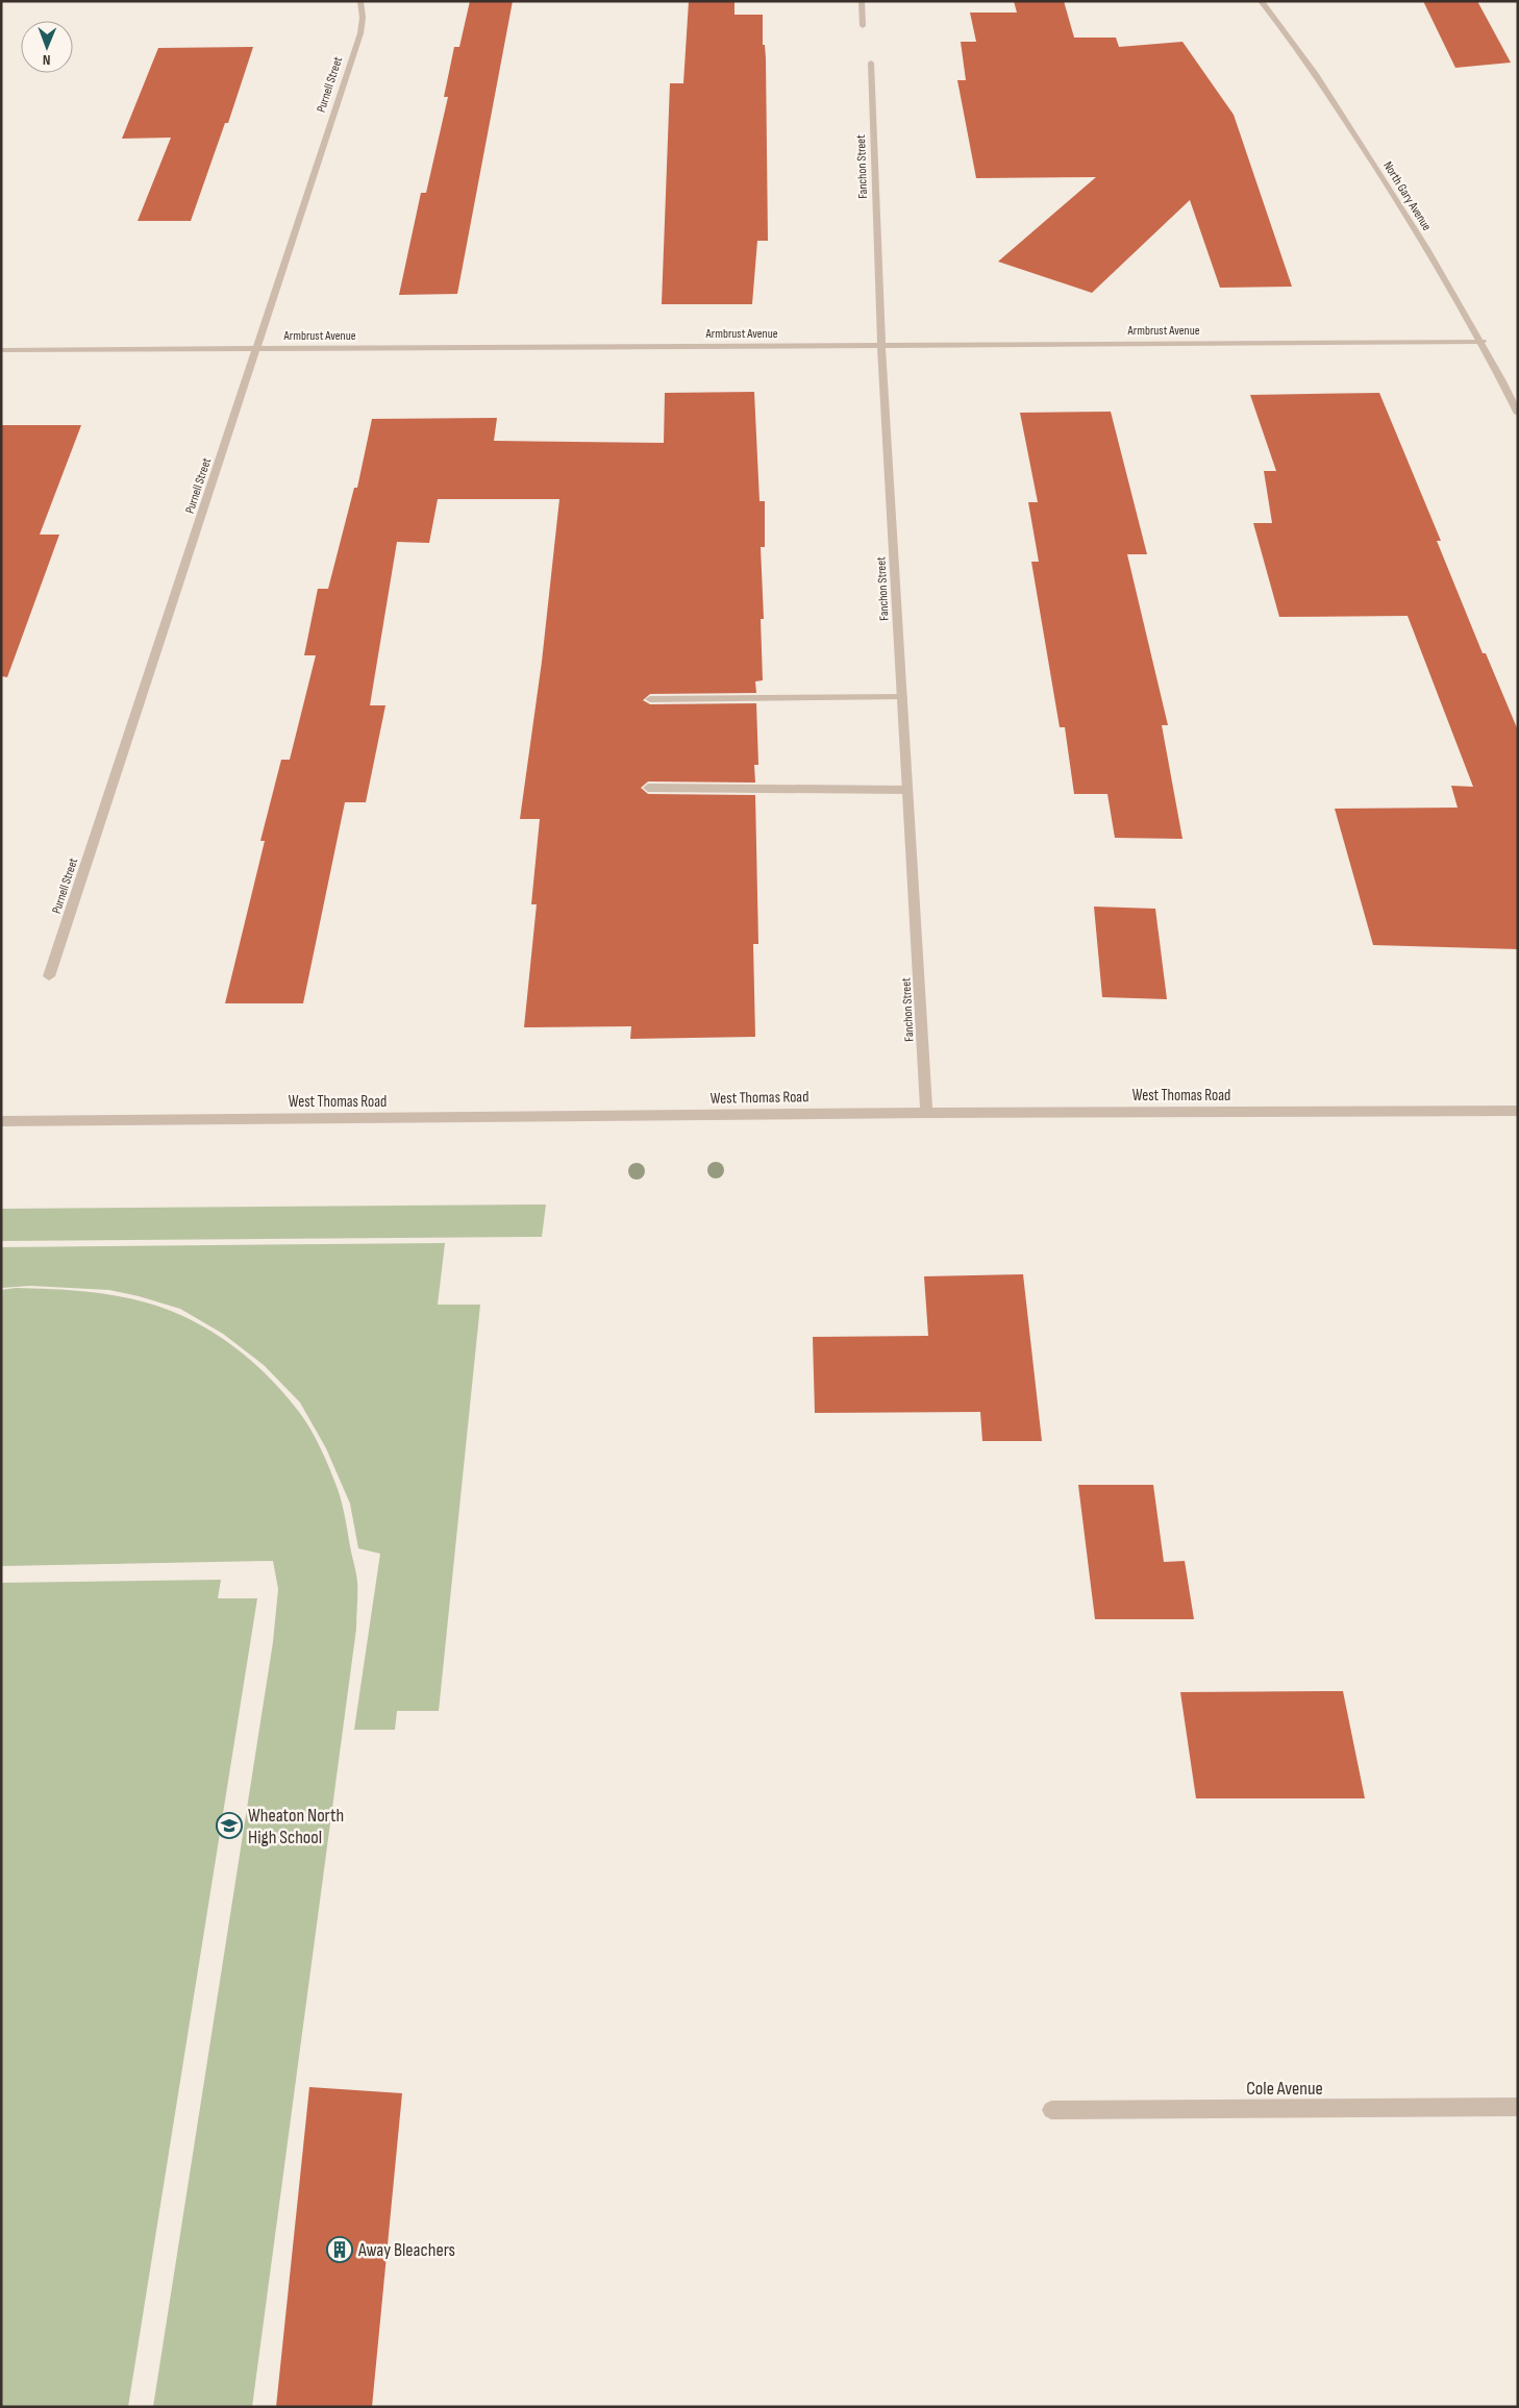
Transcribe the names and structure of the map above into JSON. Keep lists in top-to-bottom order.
{
  "streets": {
    "street": [
      "Purnell Street",
      "Fanchon Street",
      "North Gary Avenue",
      "Armbrust Avenue",
      "West Thomas Road",
      "Cole Avenue"
    ]
  },
  "crossings": [
    ["Purnell Street", "Armbrust Avenue"],
    ["Fanchon Street", "Armbrust Avenue"],
    ["Fanchon Street", "West Thomas Road"],
    ["North Gary Avenue", "Armbrust Avenue"]
  ],
  "places": {
    "school or university": ["Wheaton North High School"],
    "building": ["Away Bleachers"]
  },
  "north": "bottom"
}
